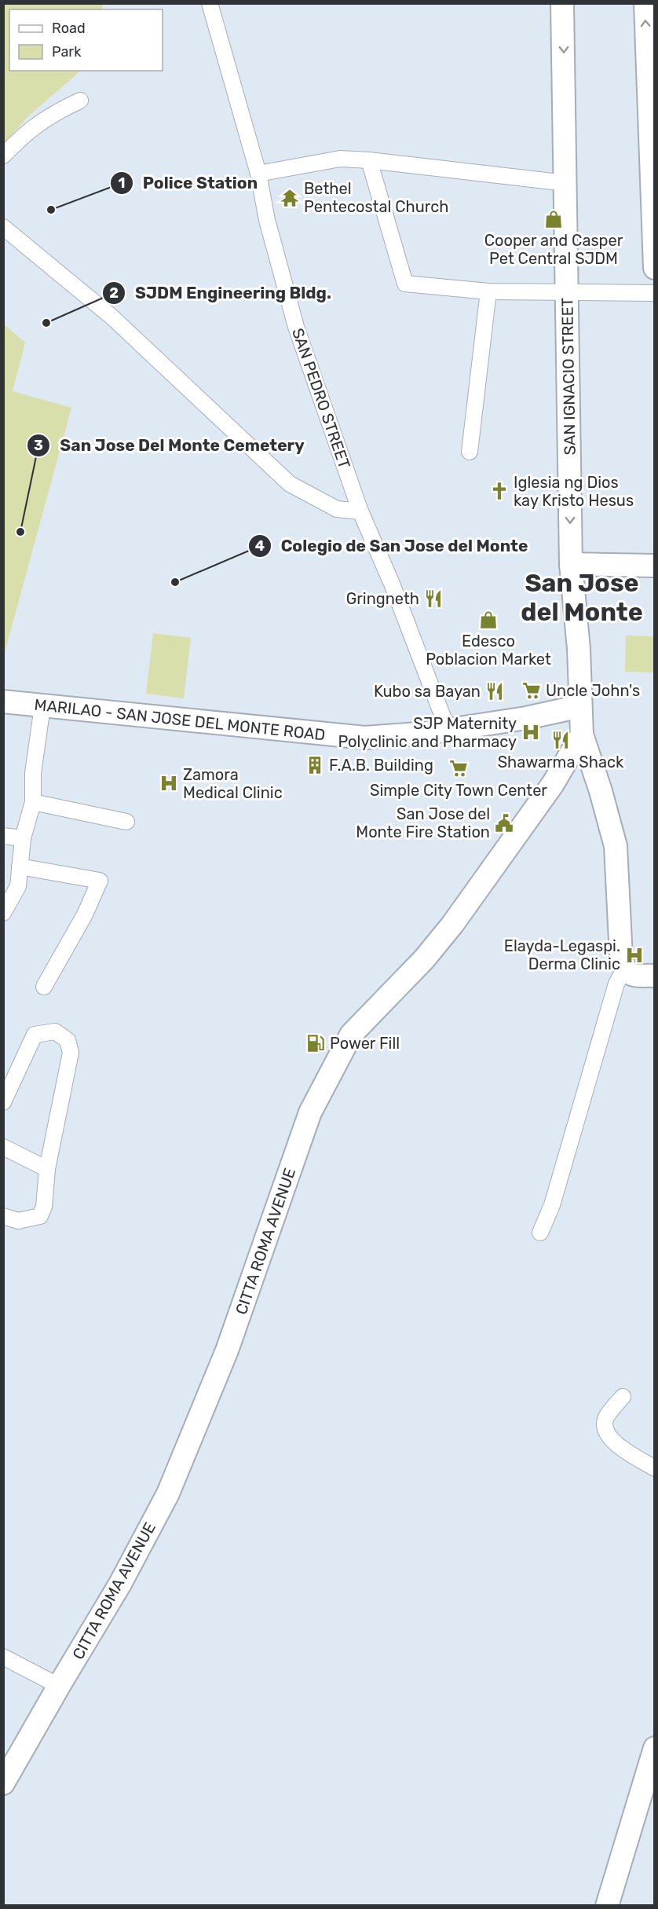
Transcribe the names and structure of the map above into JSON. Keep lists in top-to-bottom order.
{
  "streets": {
    "street": [
      "SAN IGNACIO STREET",
      "SAN PEDRO STREET",
      "MARILAO - SAN JOSE DEL MONTE ROAD",
      "CITTA ROMA AVENUE"
    ]
  },
  "crossings": [
    ["SAN IGNACIO STREET", "MARILAO - SAN JOSE DEL MONTE ROAD"],
    ["SAN IGNACIO STREET", "CITTA ROMA AVENUE"],
    ["SAN PEDRO STREET", "MARILAO - SAN JOSE DEL MONTE ROAD"]
  ],
  "districts": ["San Jose del Monte"],
  "places": {
    "temple": ["Bethel Pentecostal Church"],
    "other": [
      "Police Station",
      "SJDM Engineering Bldg.",
      "San Jose Del Monte Cemetery",
      "Colegio de San Jose del Monte"
    ],
    "shop": ["Cooper and Casper Pet Central SJDM", "Edesco Poblacion Market"],
    "church": ["Iglesia ng Dios kay Kristo Hesus"],
    "restaurant": ["Gringneth", "Kubo sa Bayan", "Shawarma Shack"],
    "supermarket": ["Uncle John's", "Simple City Town Center"],
    "hospital": ["SJP Maternity Polyclinic and Pharmacy", "Zamora Medical Clinic", "Elayda-Legaspi. Derma Clinic"],
    "building": ["F.A.B. Building"],
    "public building": ["San Jose del Monte Fire Station"],
    "fuel station": ["Power Fill"]
  },
  "legend": ["Road", "Park"]
}
